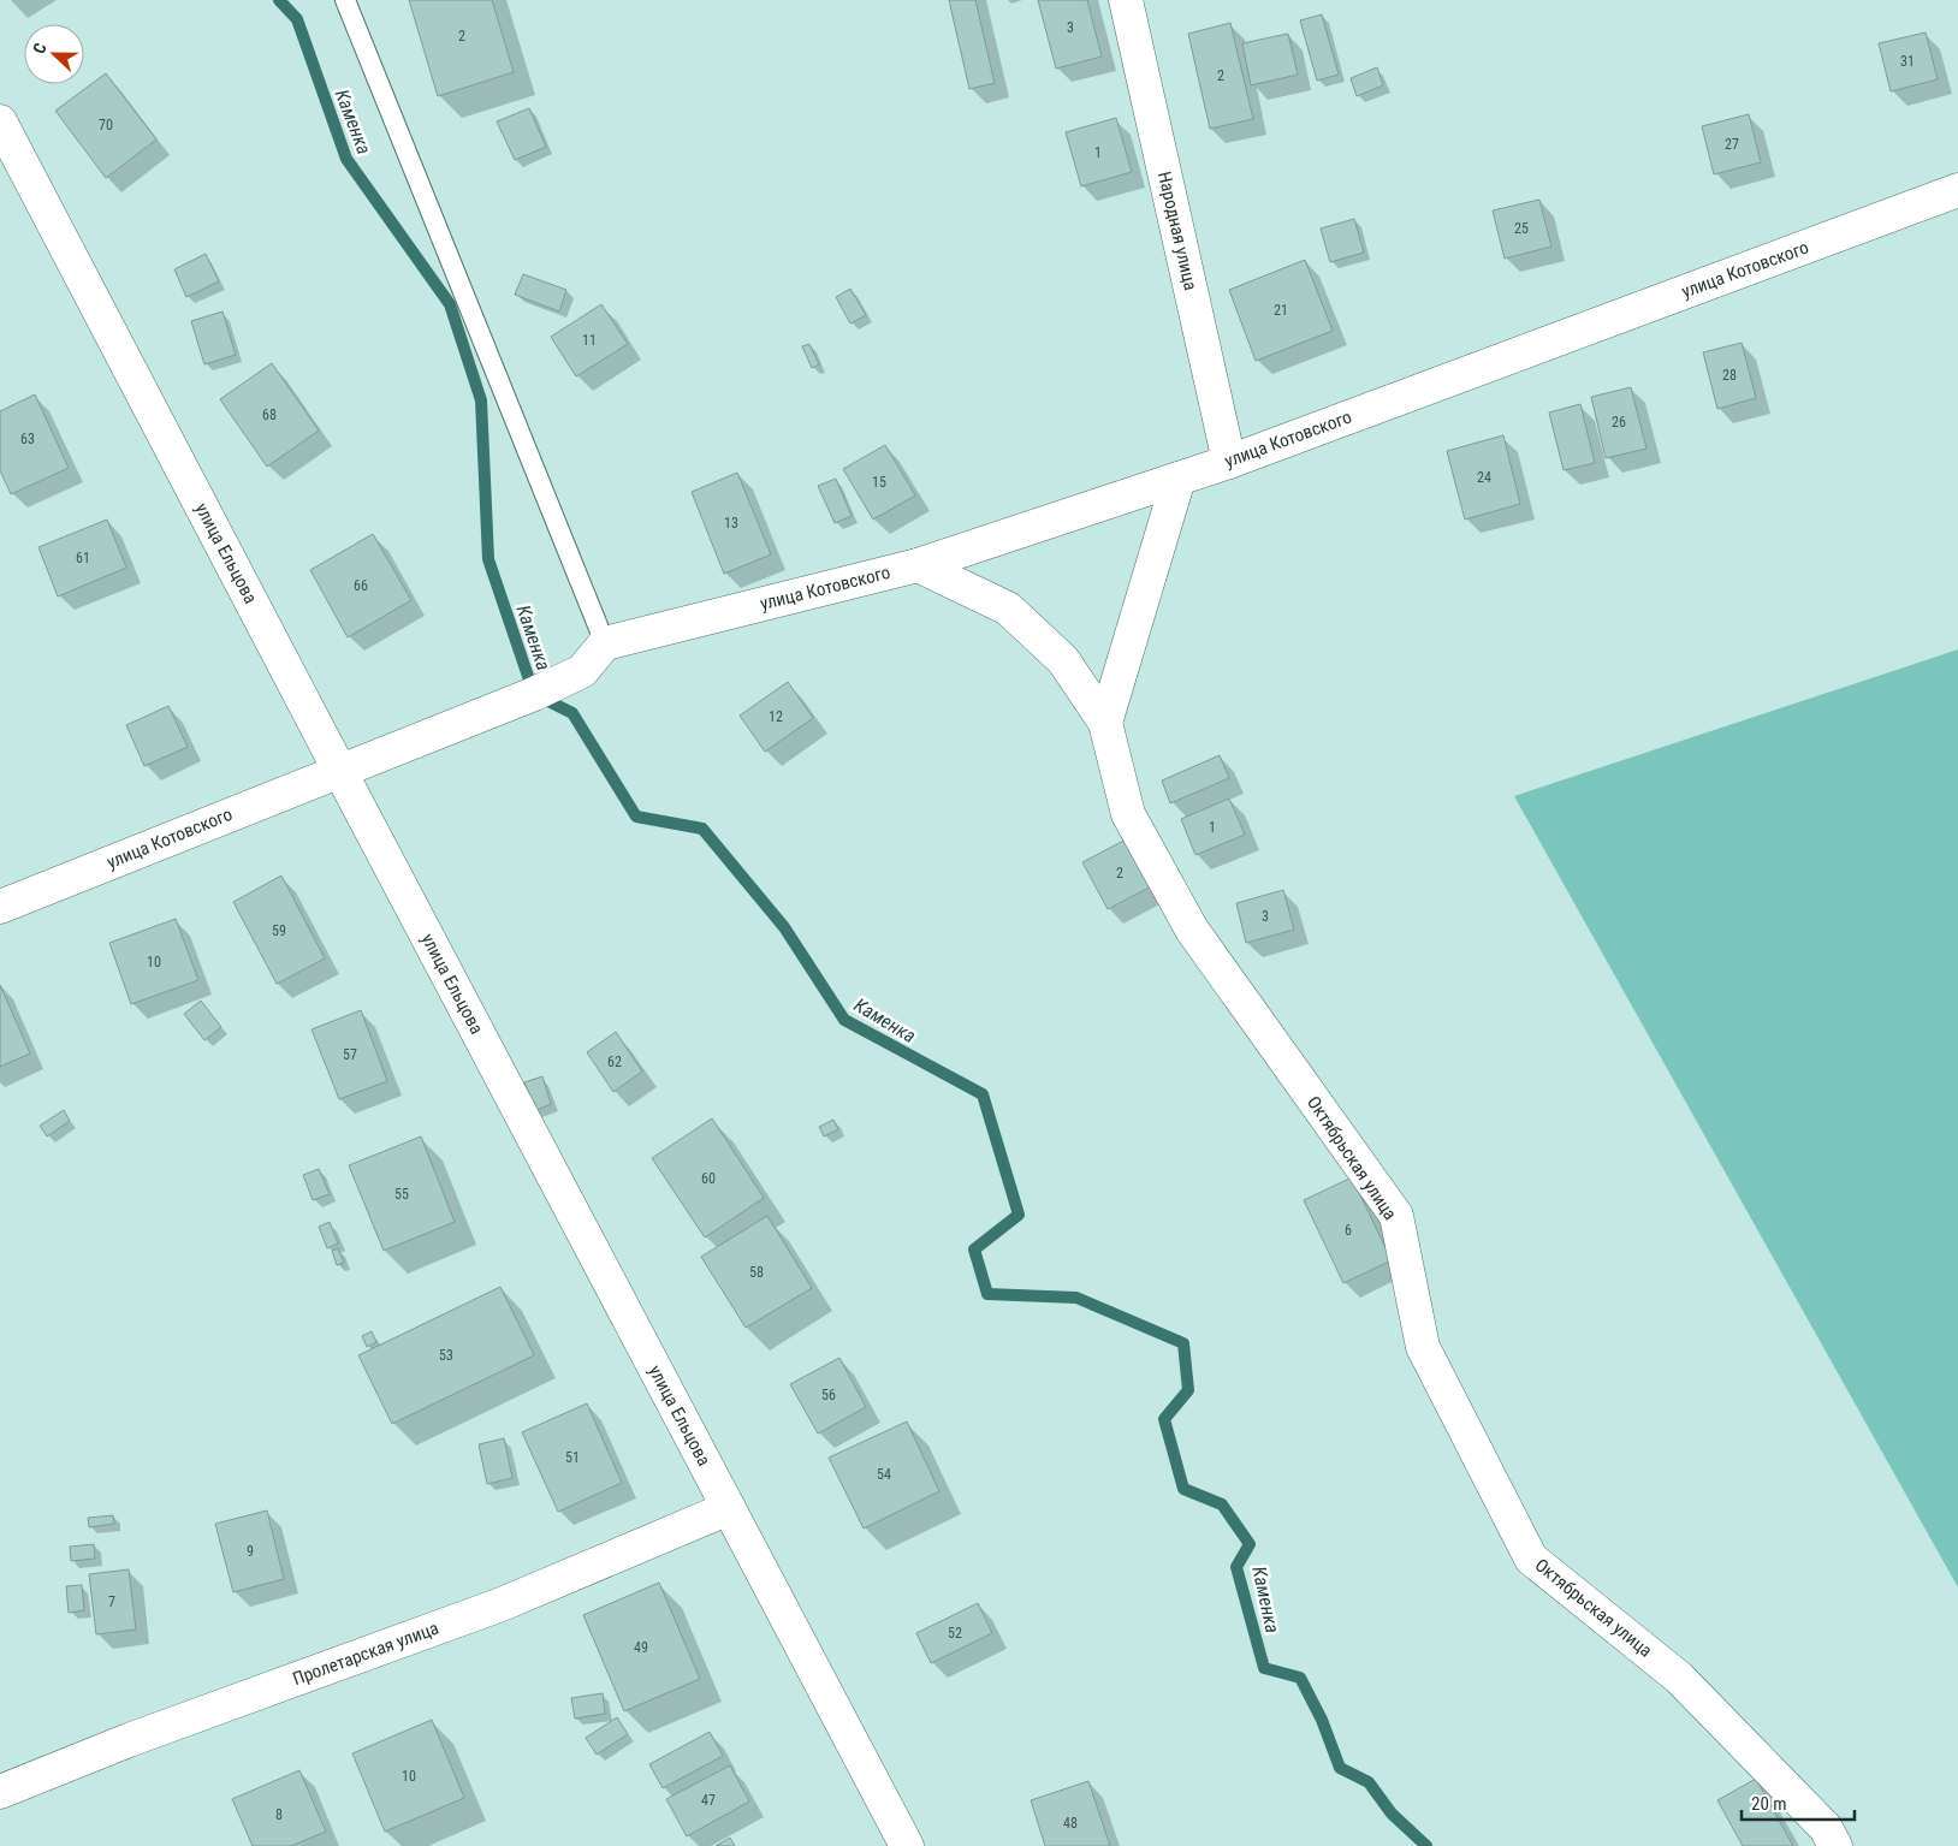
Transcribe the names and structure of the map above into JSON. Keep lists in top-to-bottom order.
{
  "streets": {
    "street": [
      "Народная улица",
      "улица Котовского",
      "улица Ельцова",
      "Октябрьская улица",
      "Пролетарская улица"
    ]
  },
  "crossings": [
    ["Народная улица", "улица Котовского"],
    ["улица Котовского", "улица Ельцова"],
    ["улица Котовского", "Октябрьская улица"],
    ["улица Ельцова", "Пролетарская улица"]
  ],
  "water": ["Каменка"],
  "house_numbers": [
    "3",
    "2",
    "31",
    "2",
    "70",
    "27",
    "1",
    "25",
    "21",
    "11",
    "28",
    "68",
    "26",
    "63",
    "24",
    "15",
    "13",
    "61",
    "66",
    "12",
    "1",
    "2",
    "3",
    "59",
    "10",
    "57",
    "62",
    "60",
    "55",
    "6",
    "58",
    "53",
    "56",
    "51",
    "54",
    "9",
    "7",
    "52",
    "49",
    "10",
    "47",
    "8",
    "48"
  ],
  "scale_bar": "20 m",
  "north": "left"
}
